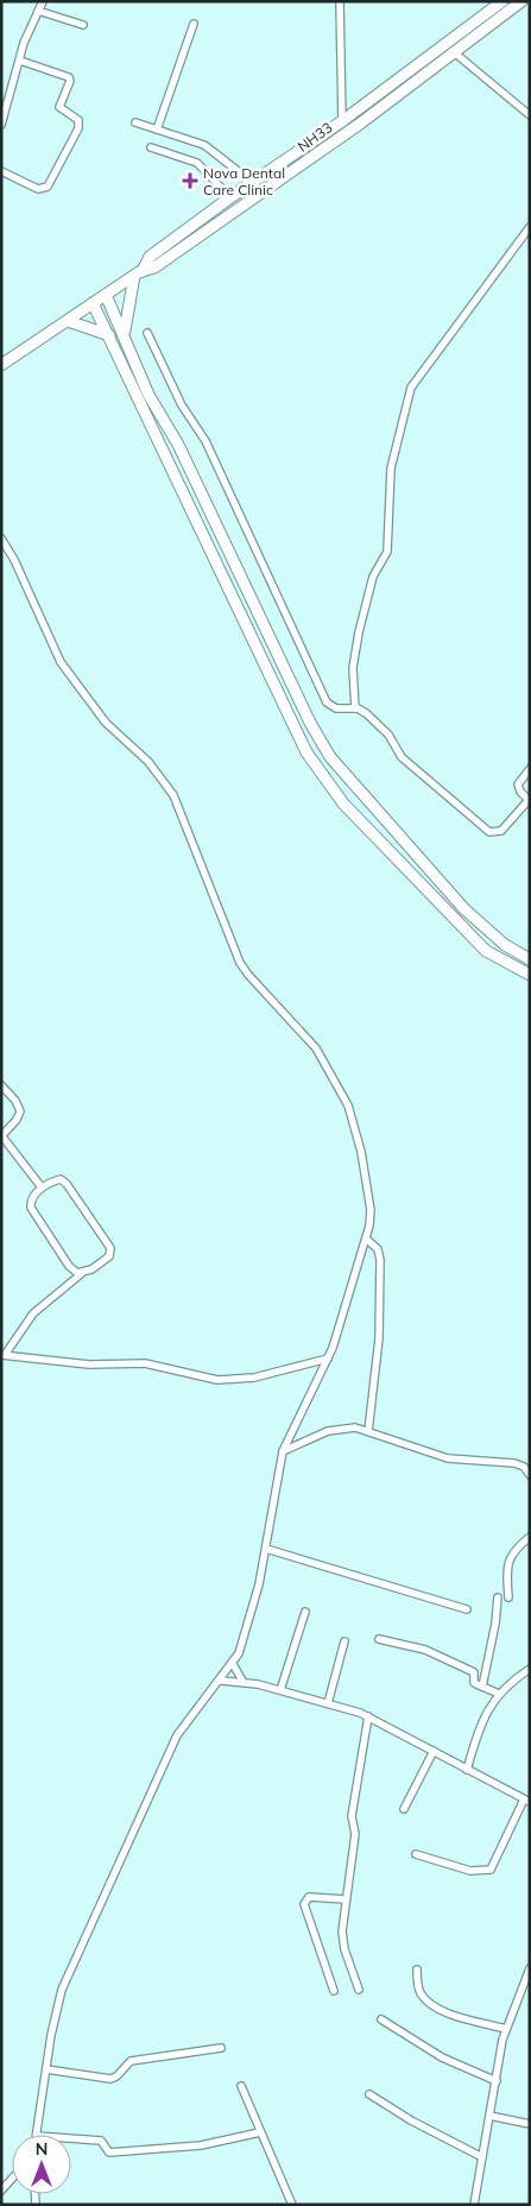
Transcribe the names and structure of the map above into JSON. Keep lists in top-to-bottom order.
{
  "streets": {
    "main road": ["NH33"]
  },
  "places": {
    "health": ["Nova Dental Care Clinic"]
  },
  "north": "top"
}
